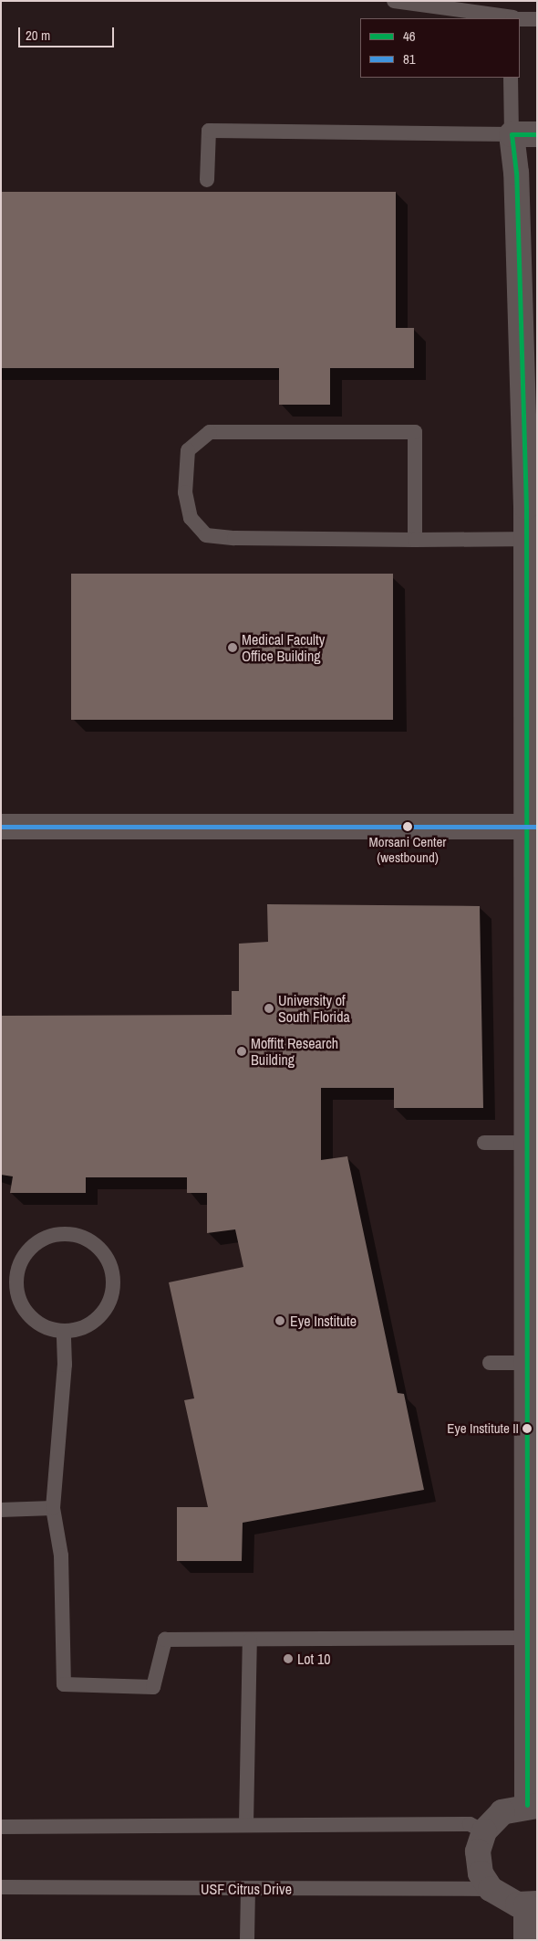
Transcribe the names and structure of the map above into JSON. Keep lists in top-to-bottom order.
{
  "streets": {
    "lane": ["USF Citrus Drive"]
  },
  "places": [
    "Medical Faculty Office Building",
    "Morsani Center (westbound)",
    "University of South Florida",
    "Moffitt Research Building",
    "Eye Institute",
    "Eye Institute II",
    "Lot 10"
  ],
  "lines": ["transit line 46", "transit line 81"],
  "legend": ["46", "81"],
  "scale_bar": "20 m"
}
